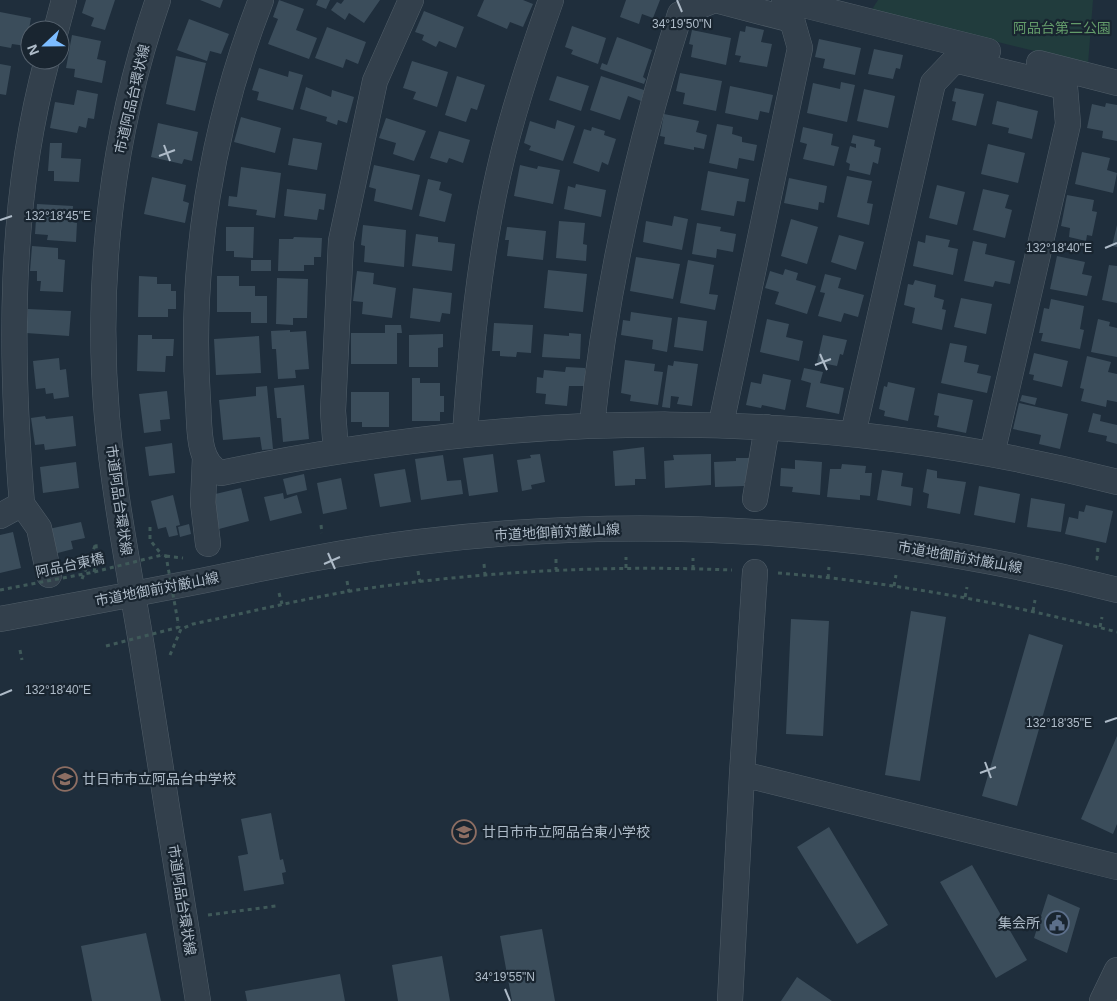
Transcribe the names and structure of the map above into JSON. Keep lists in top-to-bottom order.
{
  "streets": {
    "street": ["市道阿品台環状線", "市道地御前対厳山線"],
    "path": ["阿品台東橋"]
  },
  "crossings": [
    ["市道阿品台環状線", "市道地御前対厳山線"]
  ],
  "parks": ["阿品台第二公園"],
  "places": {
    "school or university": ["廿日市市立阿品台中学校", "廿日市市立阿品台東小学校"],
    "public building": ["集会所"]
  },
  "north": "left",
  "coordinates": [
    "34°19'50\"N",
    "132°18'45\"E",
    "132°18'40\"E",
    "132°18'35\"E",
    "34°19'55\"N"
  ]
}
